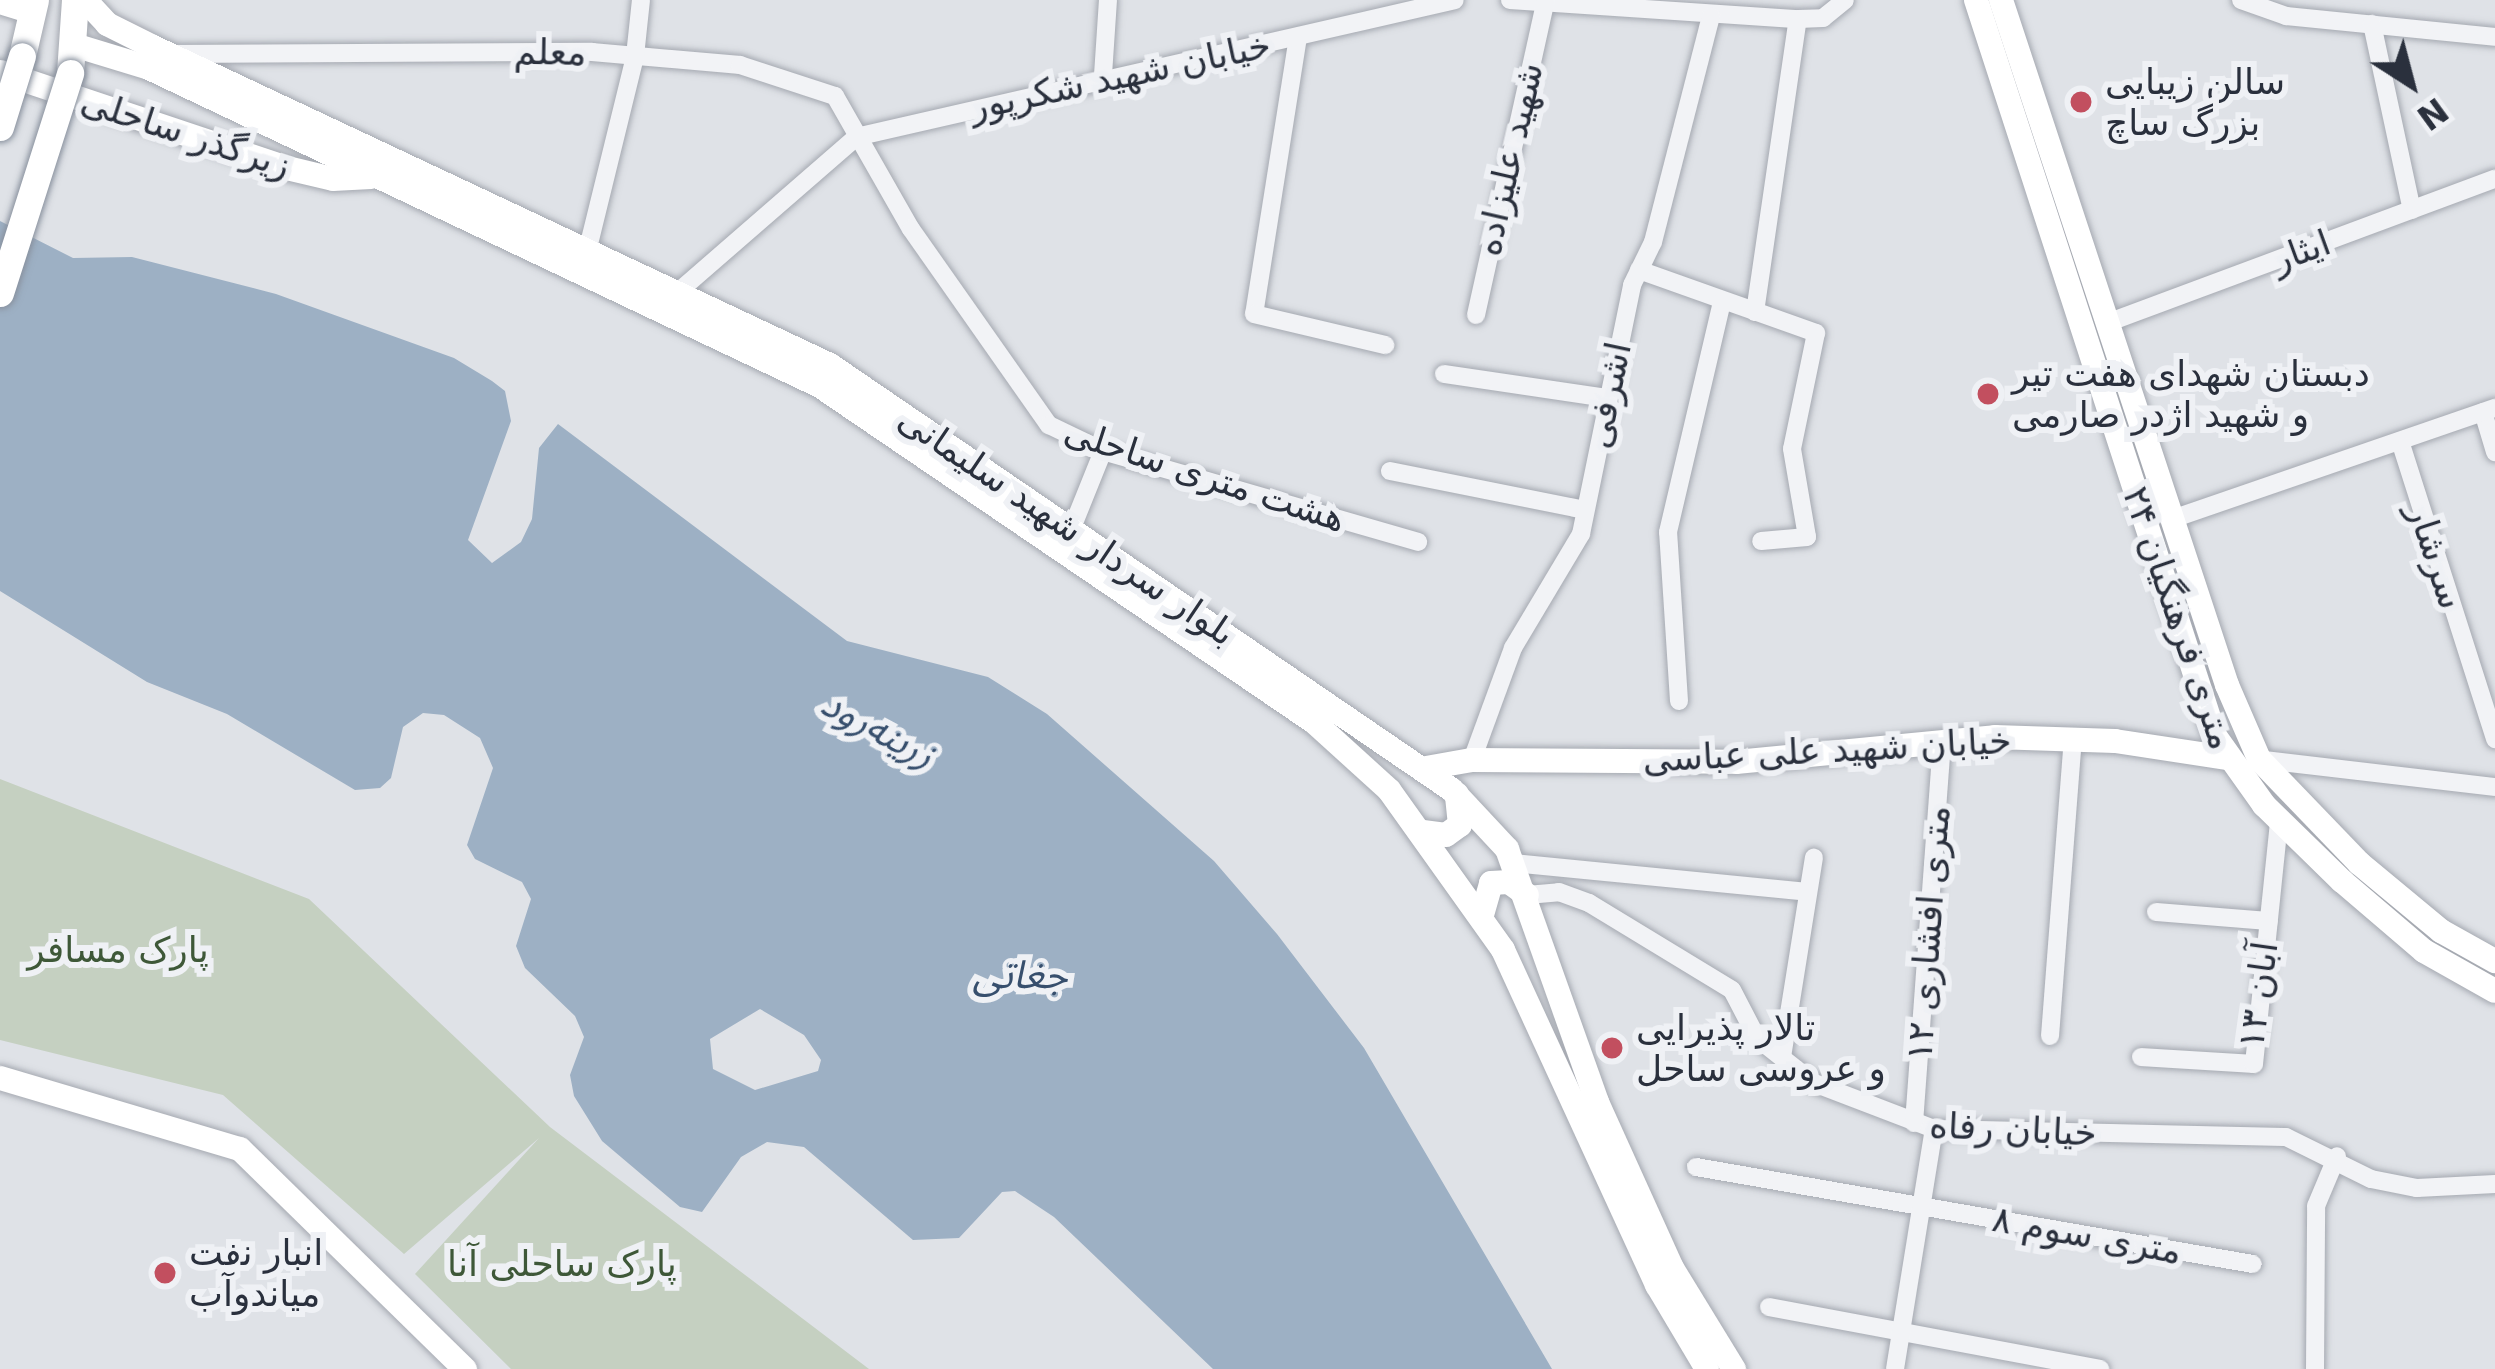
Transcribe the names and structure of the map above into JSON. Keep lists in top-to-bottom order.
{
  "streets": {
    "main road": [
      "زیرگذر ساحلی",
      "بلوار سردار شهید سلیمانی",
      "۲۴ متری فرهنگیان",
      "خیابان شهید علی عباسی"
    ],
    "street": [
      "معلم",
      "خیابان شهید شکرپور",
      "شهید علیزاده",
      "ایثار",
      "اشرفی",
      "هشت متری ساحلی",
      "سرشار",
      "۱۲ متری افشاری",
      "۱۳ آبان",
      "خیابان رفاه",
      "۸ متری سوم"
    ]
  },
  "crossings": [
    ["معلم", "خیابان شهید شکرپور"],
    ["معلم", "هشت متری ساحلی"],
    ["معلم", "بلوار سردار شهید سلیمانی"],
    ["خیابان شهید شکرپور", "هشت متری ساحلی"],
    ["زیرگذر ساحلی", "بلوار سردار شهید سلیمانی"],
    ["ایثار", "۲۴ متری فرهنگیان"],
    ["اشرفی", "خیابان شهید علی عباسی"],
    ["بلوار سردار شهید سلیمانی", "خیابان شهید علی عباسی"],
    ["بلوار سردار شهید سلیمانی", "خیابان رفاه"],
    ["۲۴ متری فرهنگیان", "خیابان شهید علی عباسی"],
    ["۲۴ متری فرهنگیان", "۱۳ آبان"],
    ["خیابان شهید علی عباسی", "۱۲ متری افشاری"],
    ["۱۲ متری افشاری", "خیابان رفاه"]
  ],
  "water": ["زرینه‌رود", "جغاتی"],
  "parks": ["پارک مسافر", "پارک ساحلی آنا"],
  "places": [
    "سالن زیبایی بزرگ ساچ",
    "دبستان شهدای هفت تیر و شهید اژدر صارمی",
    "تالار پذیرایی و عروسی ساحل",
    "انبار نفت میاندوآب"
  ],
  "north": "bottom right"
}
